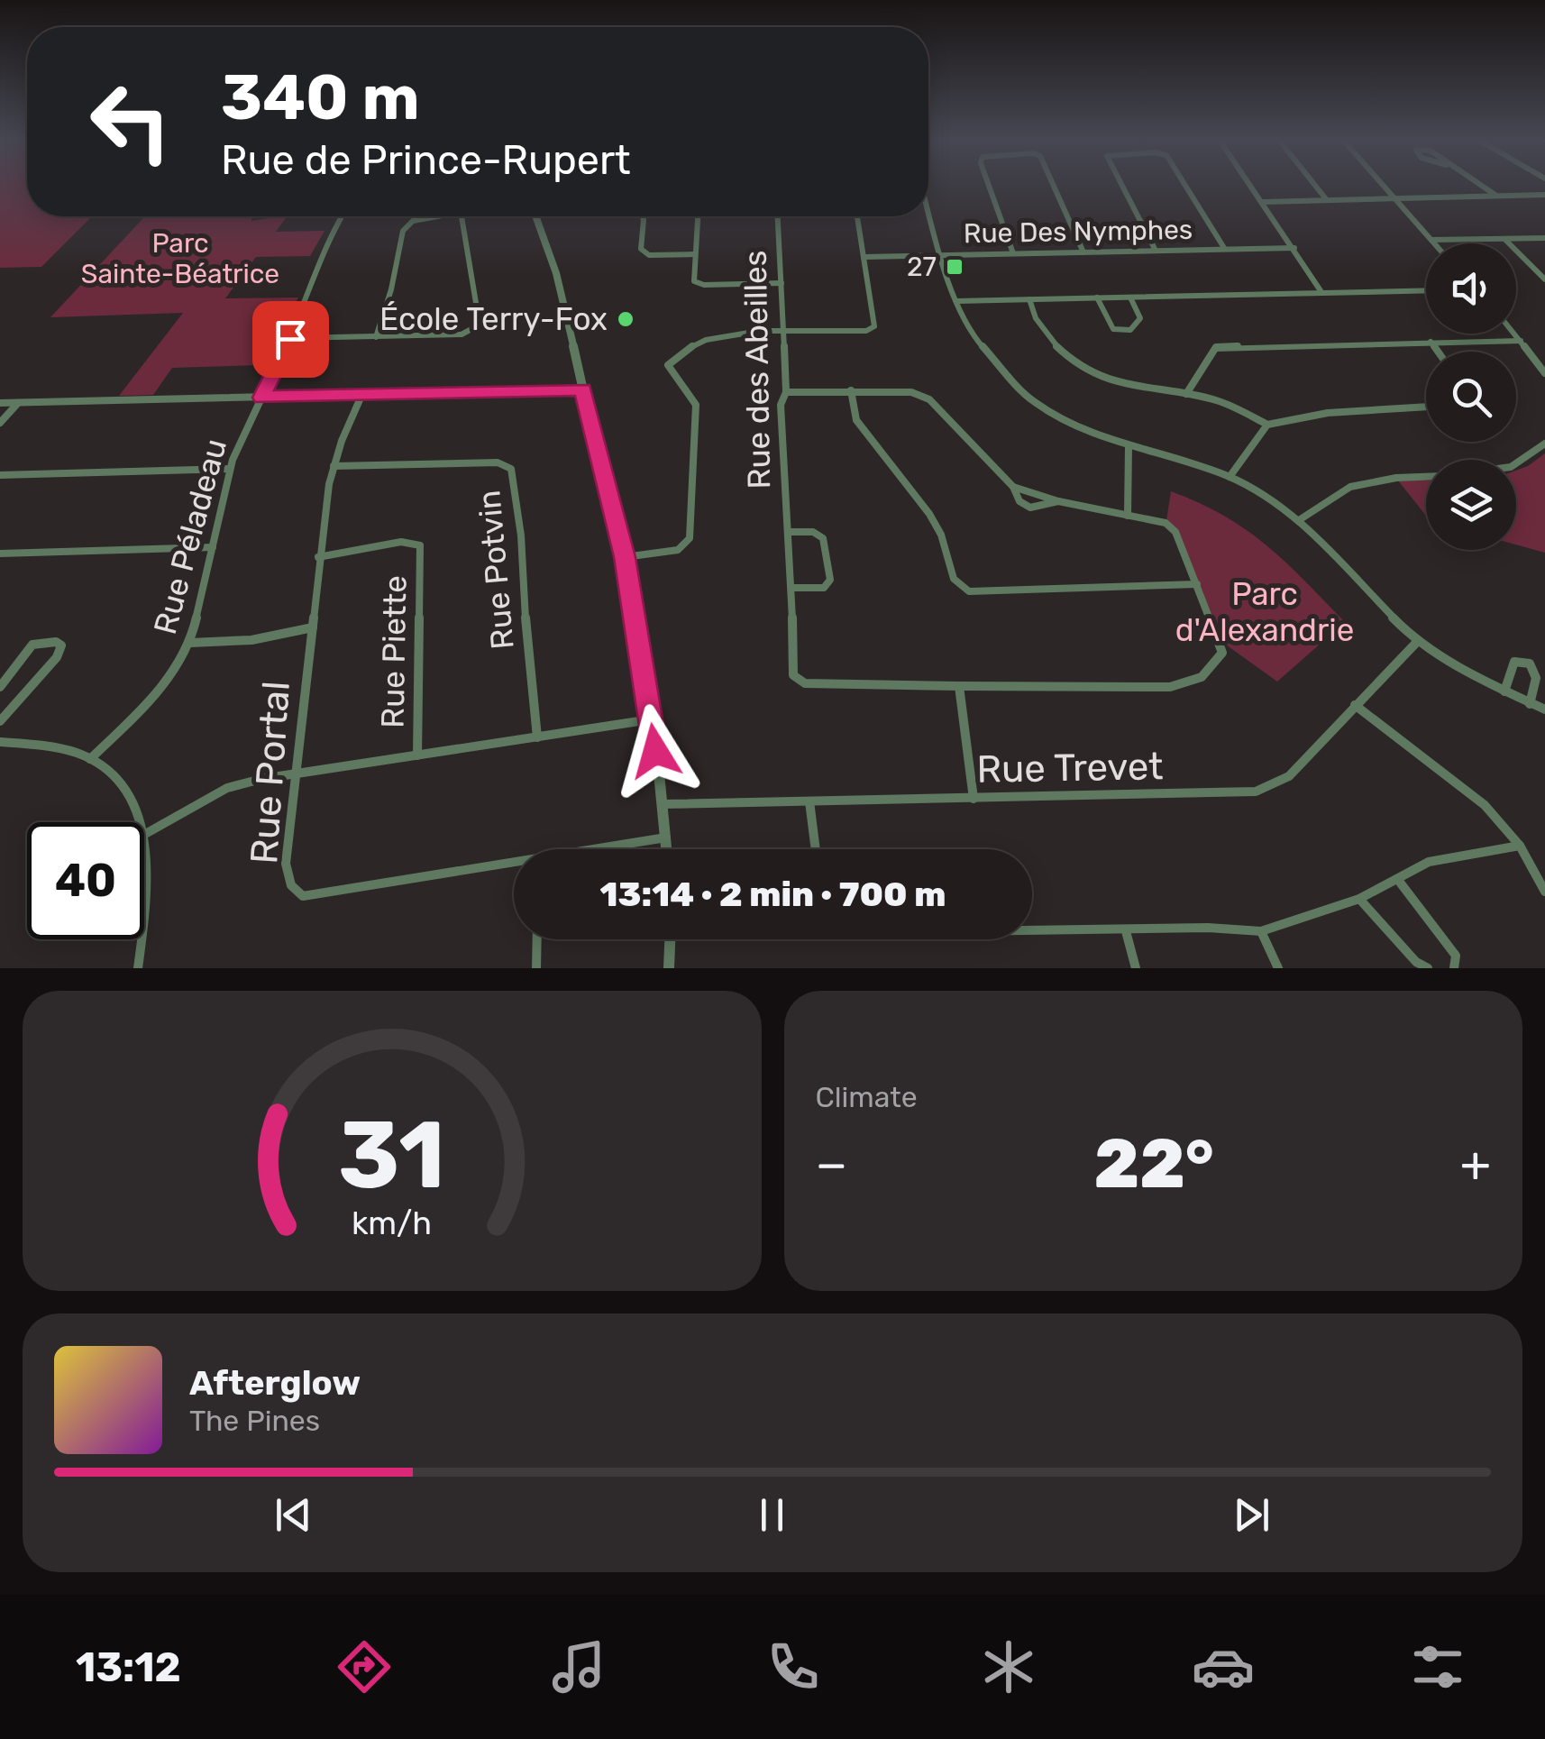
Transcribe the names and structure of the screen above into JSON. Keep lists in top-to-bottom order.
{
  "streets": {
    "street": [
      "Rue Des Nymphes",
      "Rue des Abeilles",
      "Rue Péladeau",
      "Rue Potvin",
      "Rue Piette",
      "Rue Trevet",
      "Rue Portal"
    ]
  },
  "crossings": [
    ["Rue Potvin", "Rue Portal"],
    ["Rue Piette", "Rue Portal"]
  ],
  "parks": ["Parc Sainte-Béatrice", "Parc d'Alexandrie"],
  "places": {
    "transit": ["27"],
    "other": ["École Terry-Fox"]
  },
  "page": {
    "turn": ["340 m", "Rue de Prince-Rupert"],
    "limit": "40",
    "trip": "13:14 · 2 min · 700 m",
    "tile": "Climate",
    "heat": ["−", "22°", "+"],
    "song": ["Afterglow", "The Pines"],
    "tabs": "13:12",
    "gauge": ["31", "km/h"]
  }
}
